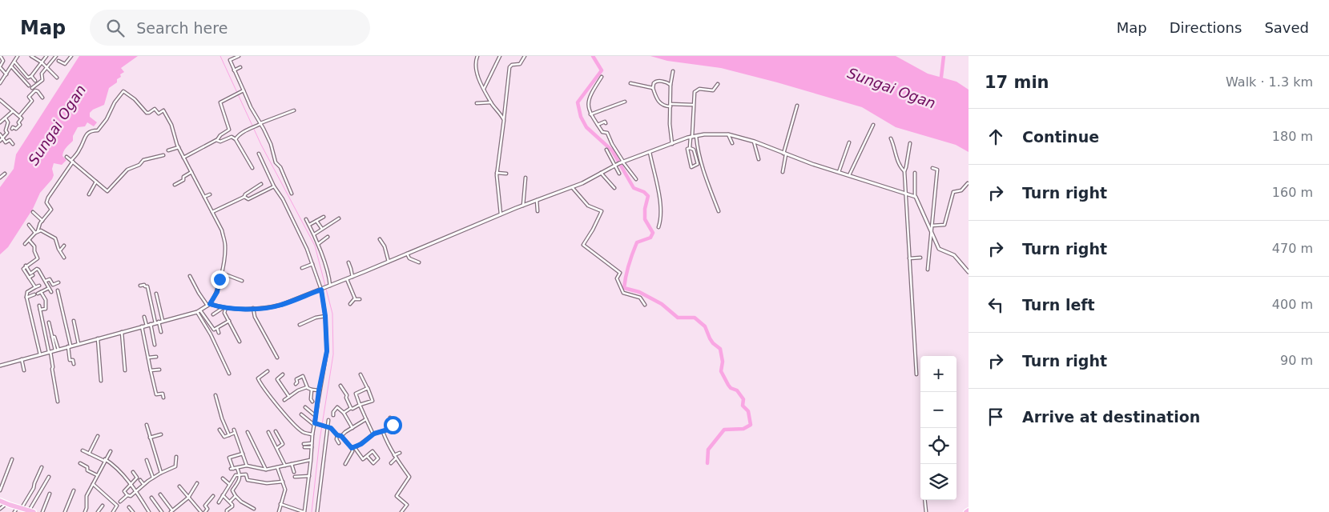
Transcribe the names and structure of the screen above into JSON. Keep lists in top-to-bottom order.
{
  "water": ["Sungai Ogan"],
  "page": {
    "header": "Map",
    "search": "Search here",
    "nav": ["Map", "Directions", "Saved"],
    "heading": ["17 min", "Walk · 1.3 km"],
    "list": [
      ["Continue", "180 m"],
      ["Turn right", "160 m"],
      ["Turn right", "470 m"],
      ["Turn left", "400 m"],
      ["Turn right", "90 m"],
      "Arrive at destination"
    ],
    "map_buttons": ["+", "−"]
  }
}
